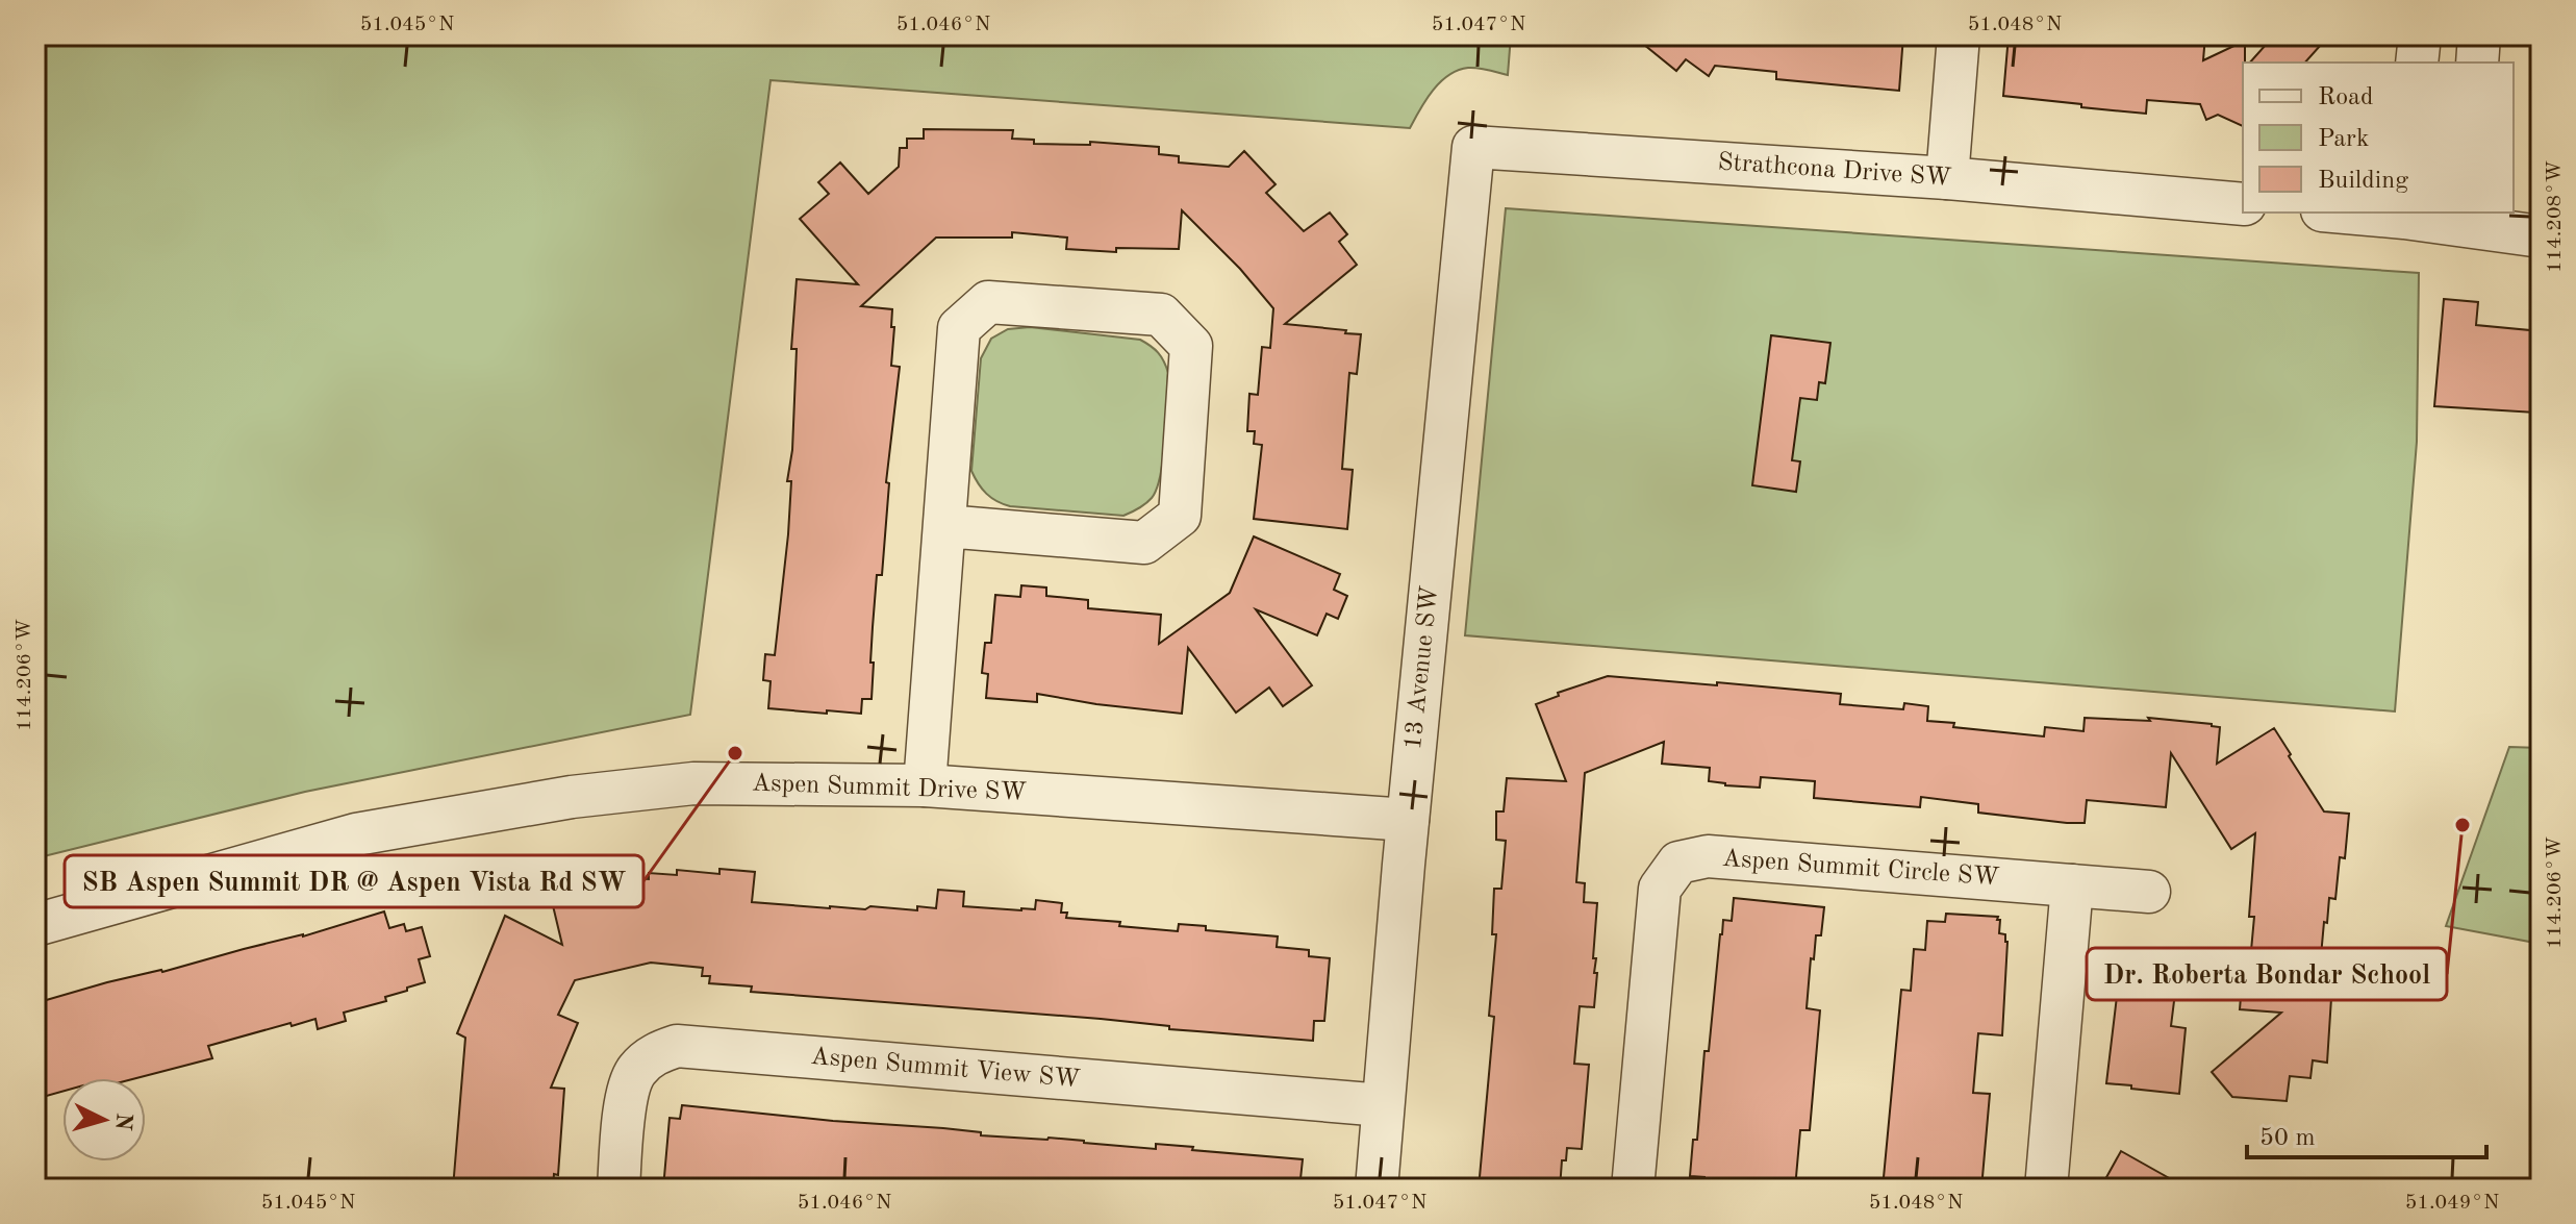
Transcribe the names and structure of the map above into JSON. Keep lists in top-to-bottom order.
{
  "streets": {
    "street": [
      "Strathcona Drive SW",
      "13 Avenue SW",
      "Aspen Summit Drive SW",
      "Aspen Summit Circle SW",
      "Aspen Summit View SW"
    ]
  },
  "crossings": [
    ["Strathcona Drive SW", "13 Avenue SW"],
    ["13 Avenue SW", "Aspen Summit Drive SW"],
    ["13 Avenue SW", "Aspen Summit View SW"]
  ],
  "places": ["SB Aspen Summit DR @ Aspen Vista Rd SW", "Dr. Roberta Bondar School"],
  "legend": ["Road", "Park", "Building"],
  "scale_bar": "50 m",
  "north": "right",
  "coordinates": [
    "51.045°N",
    "51.046°N",
    "51.047°N",
    "51.048°N",
    "114.208°W",
    "114.206°W",
    "51.049°N"
  ]
}
